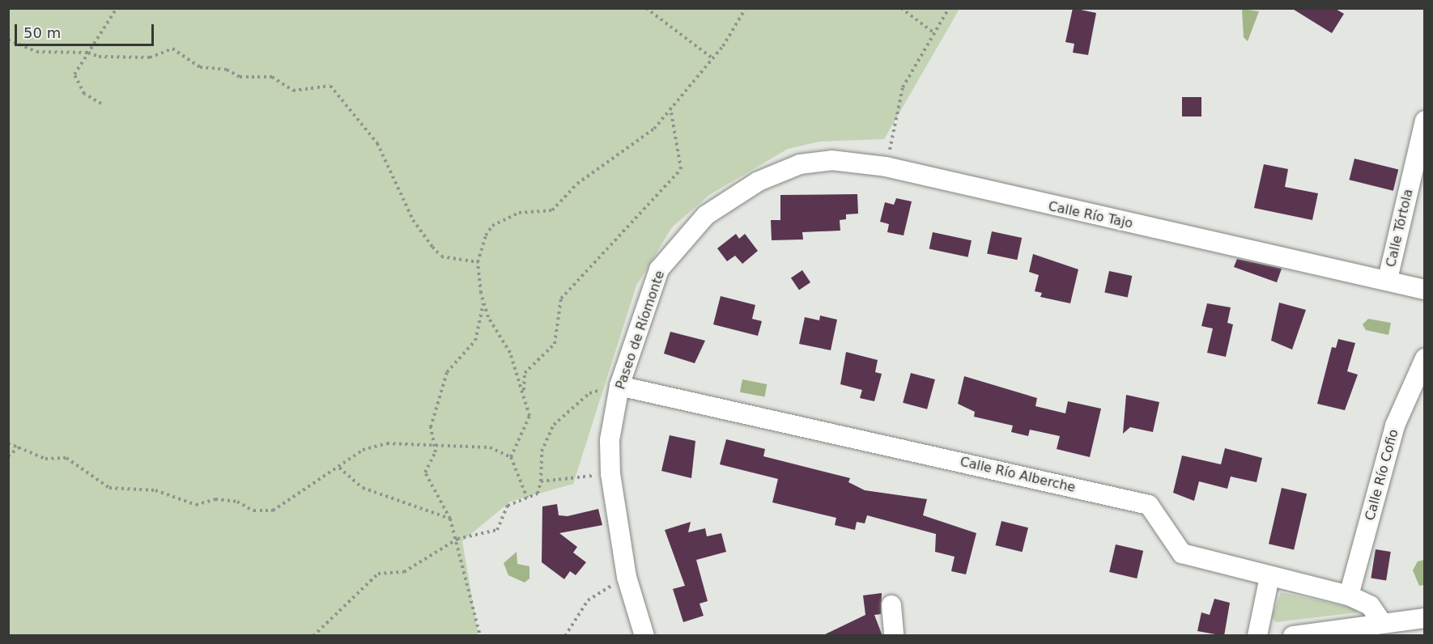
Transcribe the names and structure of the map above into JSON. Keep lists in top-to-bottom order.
{
  "streets": {
    "street": [
      "Calle Río Tajo",
      "Calle Tórtola",
      "Paseo de Ríomonte",
      "Calle Río Alberche",
      "Calle Río Cofio"
    ]
  },
  "crossings": [
    ["Calle Río Tajo", "Calle Tórtola"],
    ["Calle Río Tajo", "Paseo de Ríomonte"],
    ["Paseo de Ríomonte", "Calle Río Alberche"],
    ["Calle Río Alberche", "Calle Río Cofio"]
  ],
  "scale_bar": "50 m"
}
